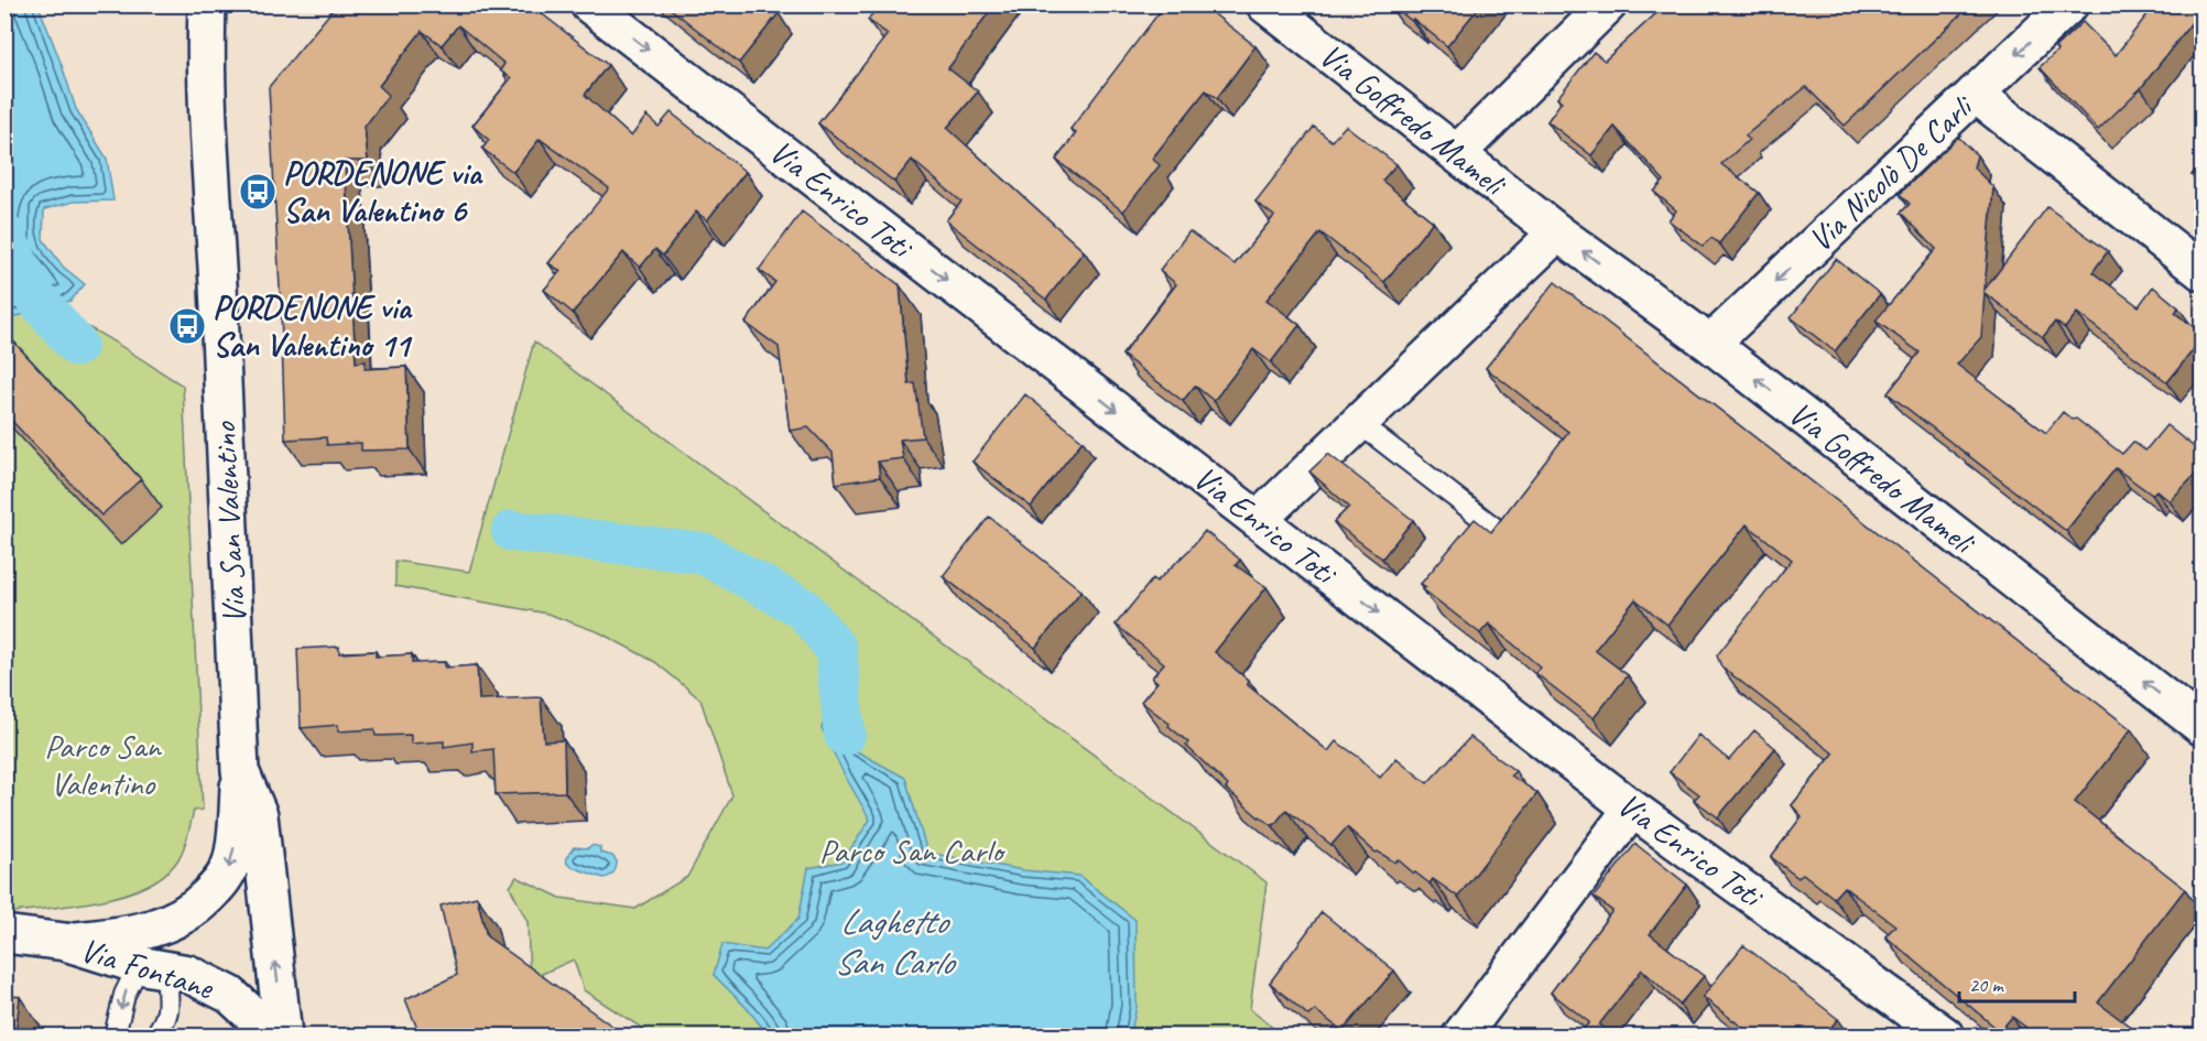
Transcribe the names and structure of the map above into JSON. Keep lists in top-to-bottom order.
{
  "streets": {
    "street": [
      "Via Goffredo Mameli",
      "Via Nicolò De Carli",
      "Via Enrico Toti",
      "Via San Valentino",
      "Via Fontane"
    ]
  },
  "crossings": [
    ["Via Goffredo Mameli", "Via Nicolò De Carli"]
  ],
  "one_way": ["Via Goffredo Mameli", "Via Enrico Toti"],
  "water": ["Laghetto San Carlo"],
  "parks": ["Parco San Valentino", "Parco San Carlo"],
  "places": {
    "bus stop": ["PORDENONE via San Valentino 6", "PORDENONE via San Valentino 11"]
  },
  "scale_bar": "20 m"
}
